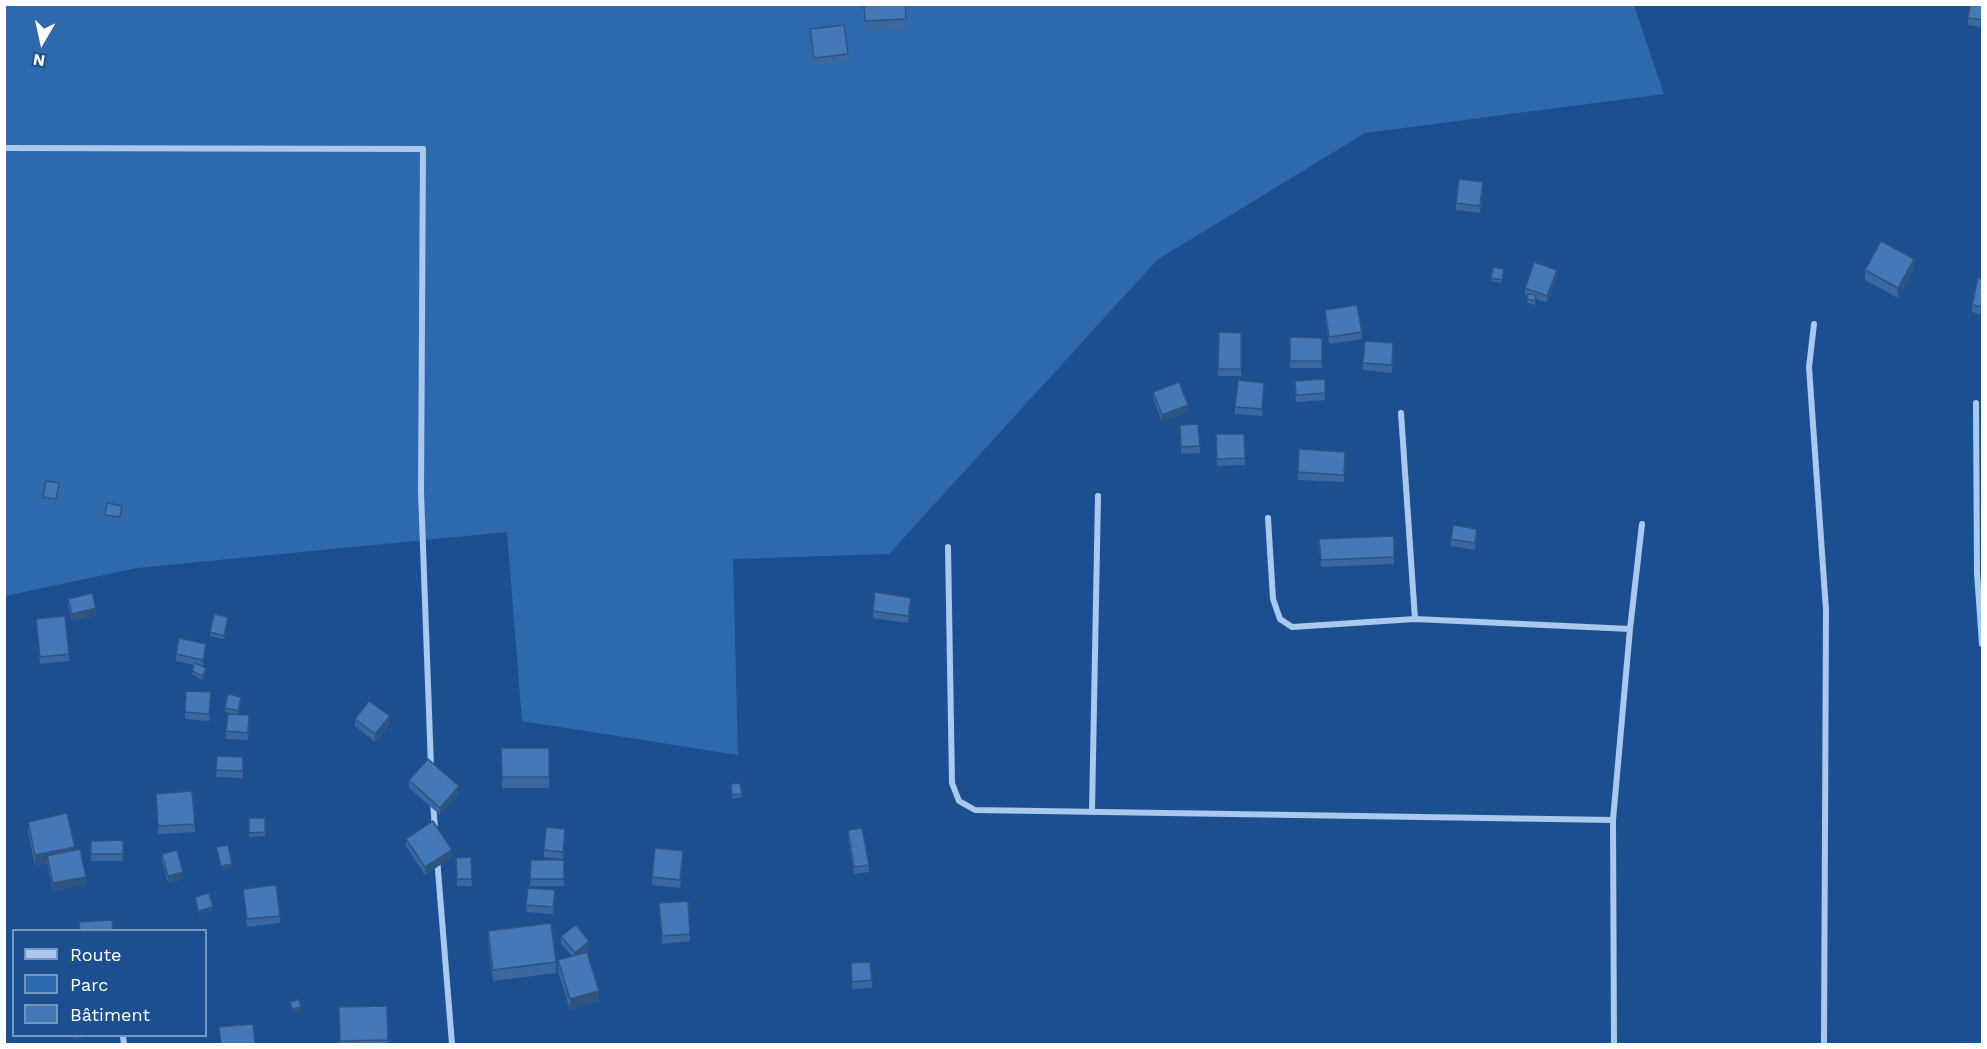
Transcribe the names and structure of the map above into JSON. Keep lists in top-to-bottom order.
{
  "legend": ["Route", "Parc", "Bâtiment"],
  "north": "bottom"
}
